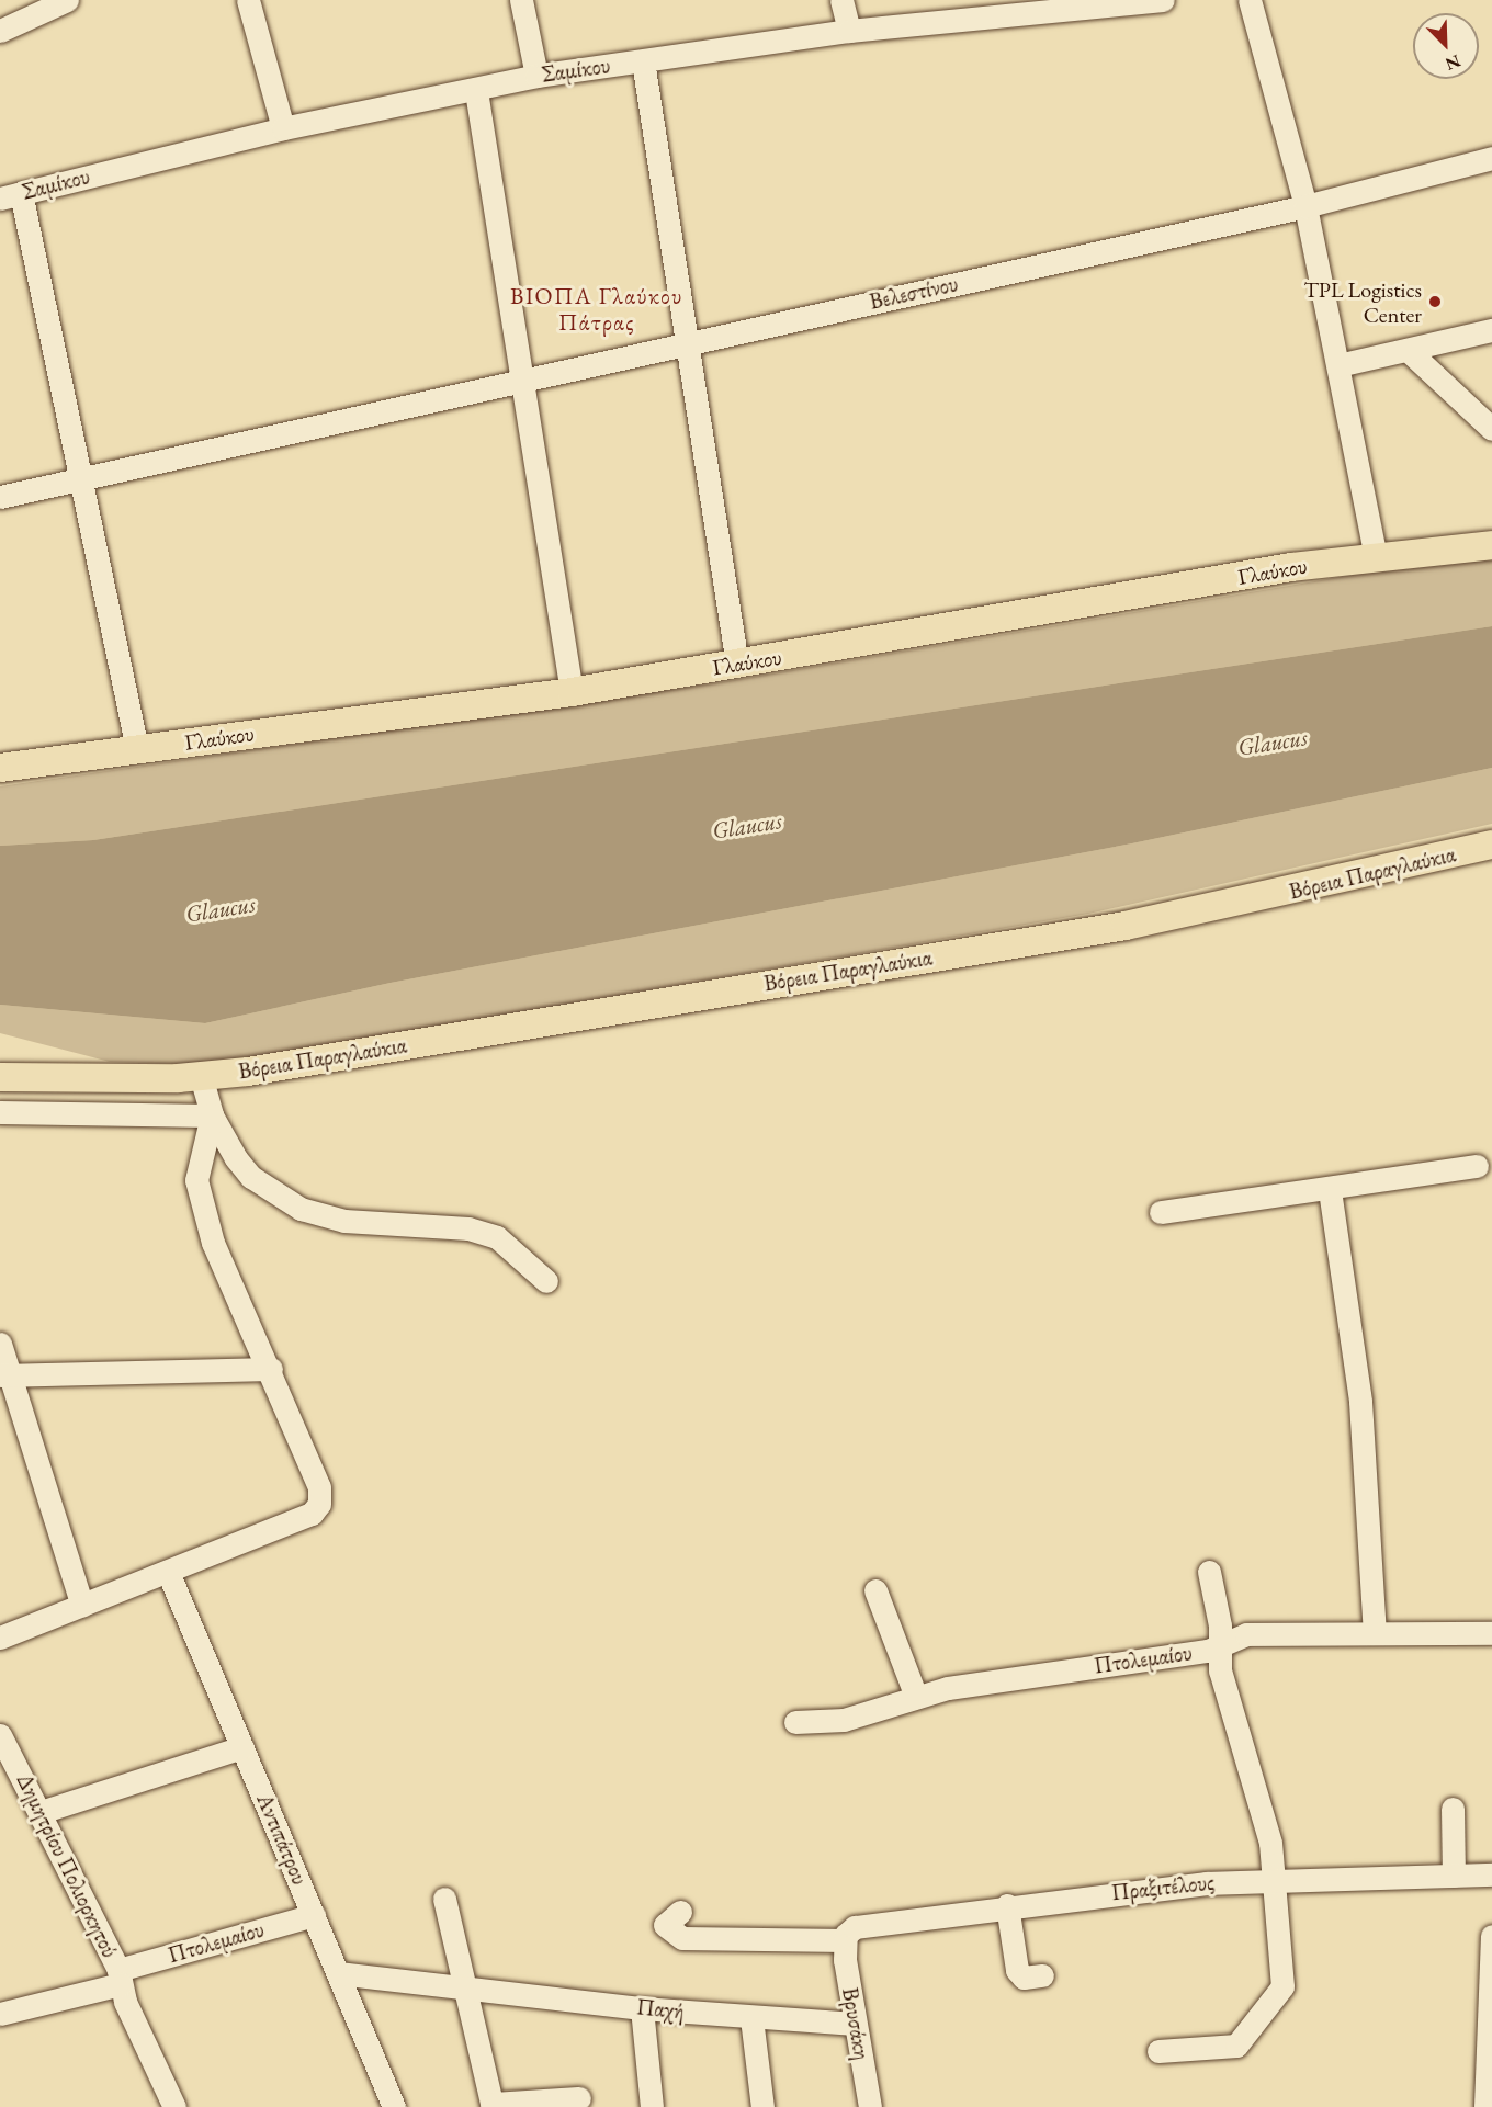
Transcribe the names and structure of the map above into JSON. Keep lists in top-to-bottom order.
{
  "streets": {
    "main road": ["Γλαύκου", "Βόρεια Παραγλαύκια"],
    "street": [
      "Σαμίκου",
      "Βελεστίνου",
      "Πτολεμαίου",
      "Αντιπάτρου",
      "Δημητρίου Πολιορκητού",
      "Πραξιτέλους",
      "Παχή",
      "Βρυσάκη"
    ]
  },
  "crossings": [
    ["Πτολεμαίου", "Αντιπάτρου"],
    ["Πτολεμαίου", "Δημητρίου Πολιορκητού"],
    ["Αντιπάτρου", "Παχή"],
    ["Πραξιτέλους", "Βρυσάκη"],
    ["Παχή", "Βρυσάκη"]
  ],
  "districts": ["ΒΙΟΠΑ Γλαύκου Πάτρας"],
  "water": ["Glaucus"],
  "places": ["TPL Logistics Center"],
  "north": "bottom right"
}
